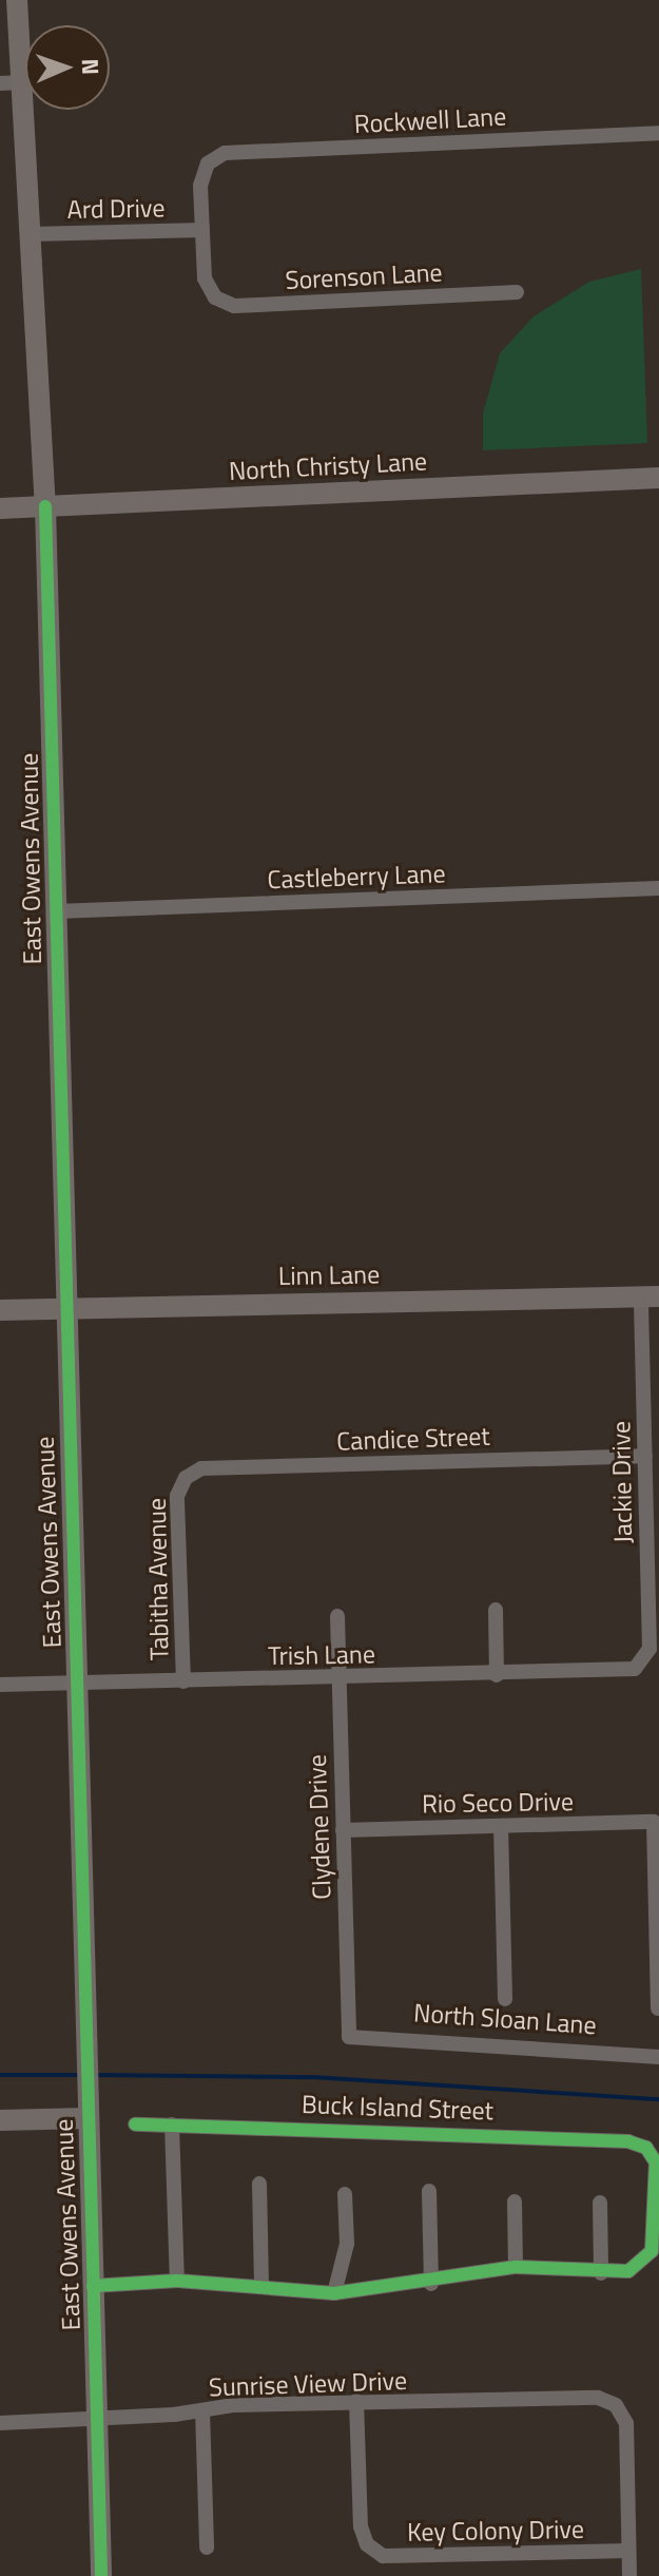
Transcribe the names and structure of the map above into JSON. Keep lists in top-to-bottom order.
{
  "streets": {
    "main road": ["North Christy Lane", "East Owens Avenue", "Linn Lane"],
    "street": [
      "Rockwell Lane",
      "Ard Drive",
      "Sorenson Lane",
      "Castleberry Lane",
      "Candice Street",
      "Jackie Drive",
      "Tabitha Avenue",
      "Trish Lane",
      "Rio Seco Drive",
      "Clydene Drive",
      "North Sloan Lane",
      "Buck Island Street",
      "Sunrise View Drive",
      "Key Colony Drive"
    ]
  },
  "crossings": [
    ["Rockwell Lane", "Ard Drive"],
    ["Rockwell Lane", "Sorenson Lane"],
    ["Ard Drive", "Sorenson Lane"],
    ["Ard Drive", "East Owens Avenue"],
    ["North Christy Lane", "East Owens Avenue"],
    ["East Owens Avenue", "Castleberry Lane"],
    ["East Owens Avenue", "Linn Lane"],
    ["East Owens Avenue", "Trish Lane"],
    ["East Owens Avenue", "Sunrise View Drive"],
    ["Linn Lane", "Jackie Drive"],
    ["Candice Street", "Jackie Drive"],
    ["Candice Street", "Tabitha Avenue"],
    ["Jackie Drive", "Trish Lane"],
    ["Tabitha Avenue", "Trish Lane"],
    ["Trish Lane", "Clydene Drive"],
    ["Rio Seco Drive", "Clydene Drive"],
    ["Clydene Drive", "North Sloan Lane"],
    ["Sunrise View Drive", "Key Colony Drive"]
  ],
  "north": "right"
}
